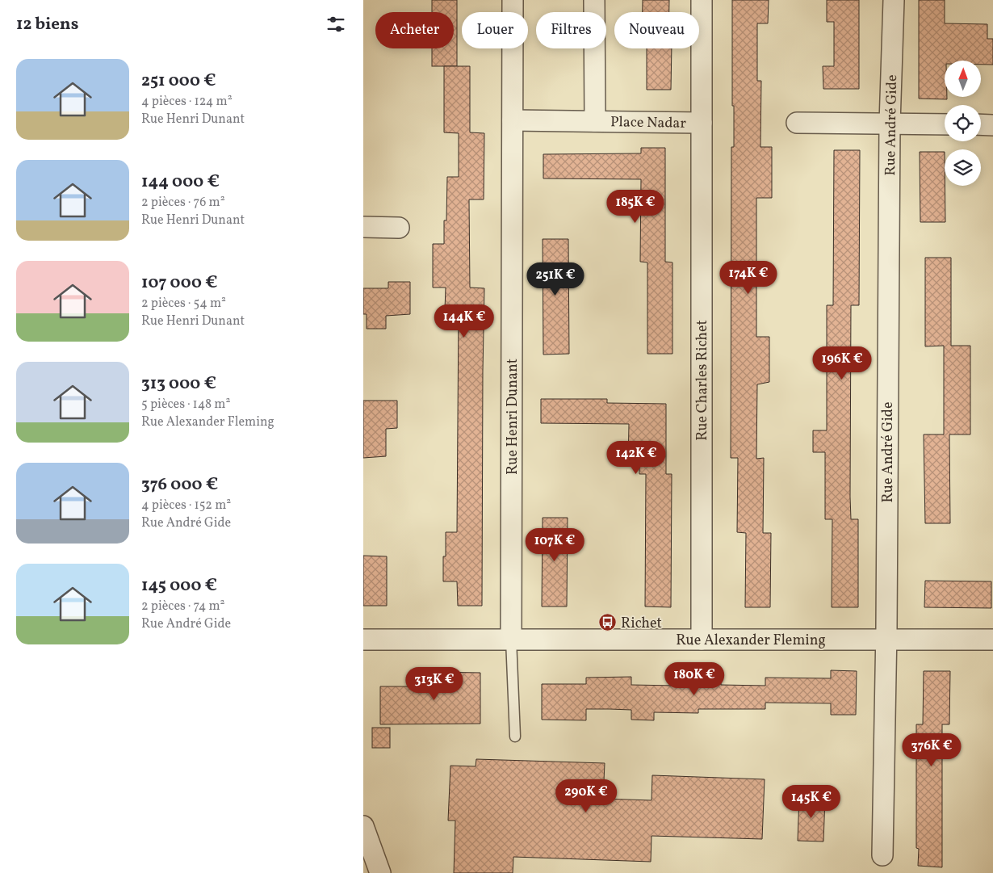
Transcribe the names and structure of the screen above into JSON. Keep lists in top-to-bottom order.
{
  "streets": {
    "street": [
      "Place Nadar",
      "Rue André Gide",
      "Rue Charles Richet",
      "Rue Henri Dunant",
      "Rue Alexander Fleming"
    ]
  },
  "crossings": [
    ["Place Nadar", "Rue Charles Richet"],
    ["Place Nadar", "Rue Henri Dunant"],
    ["Rue André Gide", "Rue Alexander Fleming"],
    ["Rue Charles Richet", "Rue Alexander Fleming"],
    ["Rue Henri Dunant", "Rue Alexander Fleming"]
  ],
  "places": {
    "bus stop": ["Richet"]
  },
  "north": "top",
  "page": {
    "heading": "12 biens",
    "chip": [
      "Acheter",
      "Louer",
      "Filtres",
      "Nouveau"
    ],
    "list": [
      {
        "name": "251 000 €",
        "note": "4 pièces · 124 m² · Rue Henri Dunant"
      },
      {
        "name": "144 000 €",
        "note": "2 pièces · 76 m² · Rue Henri Dunant"
      },
      {
        "name": "107 000 €",
        "note": "2 pièces · 54 m² · Rue Henri Dunant"
      },
      {
        "name": "313 000 €",
        "note": "5 pièces · 148 m² · Rue Alexander Fleming"
      },
      {
        "name": "376 000 €",
        "note": "4 pièces · 152 m² · Rue André Gide"
      },
      {
        "name": "145 000 €",
        "note": "2 pièces · 74 m² · Rue André Gide"
      }
    ],
    "price": [
      "185K €",
      "174K €",
      "251K €",
      "144K €",
      "196K €",
      "142K €",
      "107K €",
      "180K €",
      "313K €",
      "376K €",
      "290K €",
      "145K €"
    ]
  }
}
